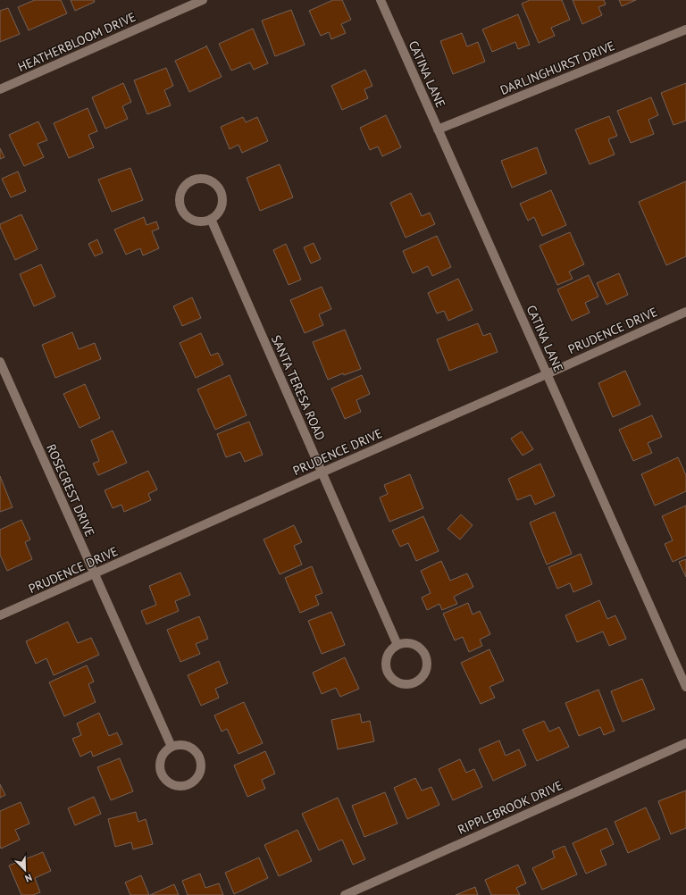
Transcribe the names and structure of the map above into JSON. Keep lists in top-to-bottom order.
{
  "streets": {
    "street": [
      "HEATHERBLOOM DRIVE",
      "DARLINGHURST DRIVE",
      "CATINA LANE",
      "PRUDENCE DRIVE",
      "SANTA TERESA ROAD",
      "ROSECREST DRIVE",
      "RIPPLEBROOK DRIVE"
    ]
  },
  "crossings": [
    ["DARLINGHURST DRIVE", "CATINA LANE"],
    ["CATINA LANE", "PRUDENCE DRIVE"],
    ["PRUDENCE DRIVE", "SANTA TERESA ROAD"],
    ["PRUDENCE DRIVE", "ROSECREST DRIVE"]
  ],
  "north": "bottom right"
}
